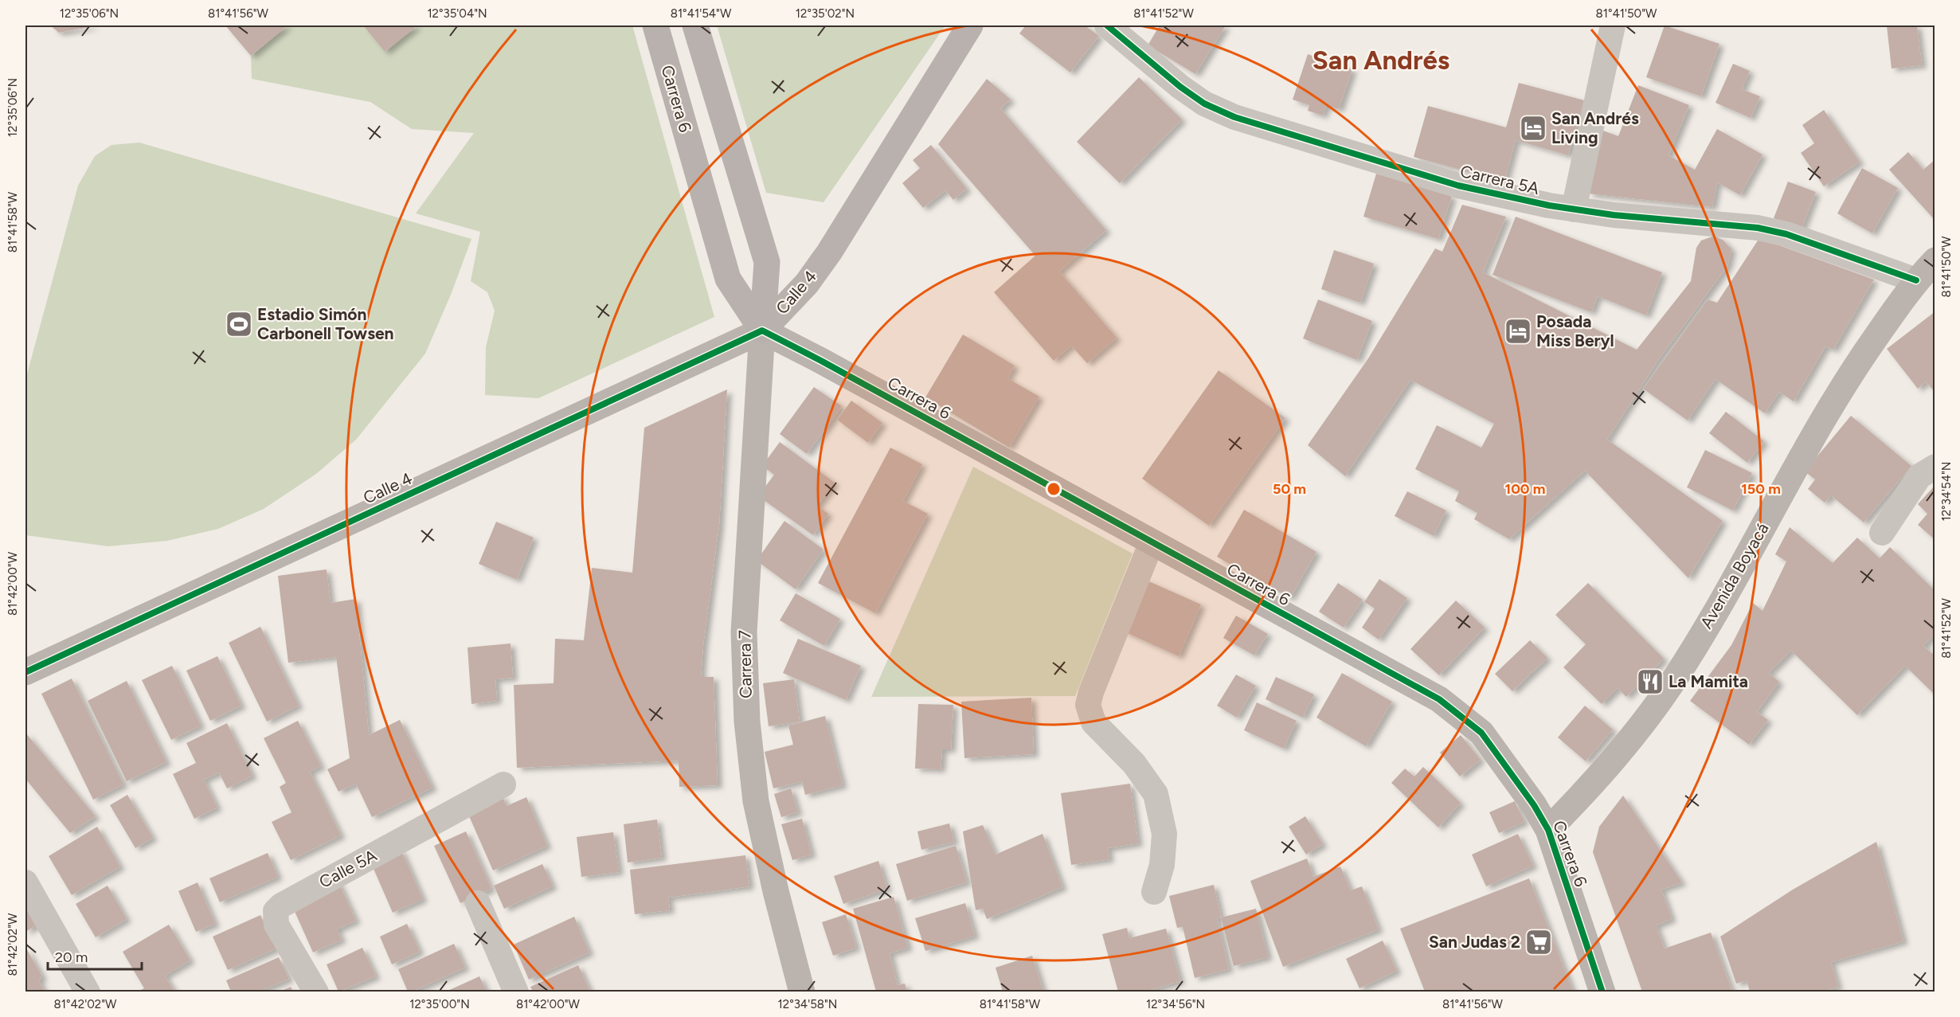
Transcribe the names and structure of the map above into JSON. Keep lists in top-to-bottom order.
{
  "streets": {
    "main road": ["Carrera 6", "Calle 4"],
    "street": [
      "Carrera 5A",
      "Avenida Boyacá",
      "Carrera 7",
      "Calle 5A"
    ]
  },
  "crossings": [
    ["Carrera 6", "Calle 4"],
    ["Carrera 6", "Avenida Boyacá"],
    ["Carrera 6", "Carrera 7"],
    ["Carrera 5A", "Avenida Boyacá"],
    ["Calle 4", "Carrera 7"]
  ],
  "districts": ["San Andrés"],
  "places": {
    "hotel": ["San Andrés Living", "Posada Miss Beryl"],
    "sports": ["Estadio Simón Carbonell Towsen"],
    "restaurant": ["La Mamita"],
    "supermarket": ["San Judas 2"]
  },
  "scale_bar": "20 m",
  "coordinates": [
    "12°35'06\"N",
    "81°41'56\"W",
    "12°35'04\"N",
    "81°41'54\"W",
    "12°35'02\"N",
    "81°41'52\"W",
    "81°41'50\"W",
    "81°41'58\"W",
    "12°34'54\"N",
    "81°42'00\"W",
    "81°42'02\"W",
    "12°35'00\"N",
    "12°34'58\"N",
    "12°34'56\"N"
  ],
  "rings": ["50 m", "100 m", "150 m"]
}
